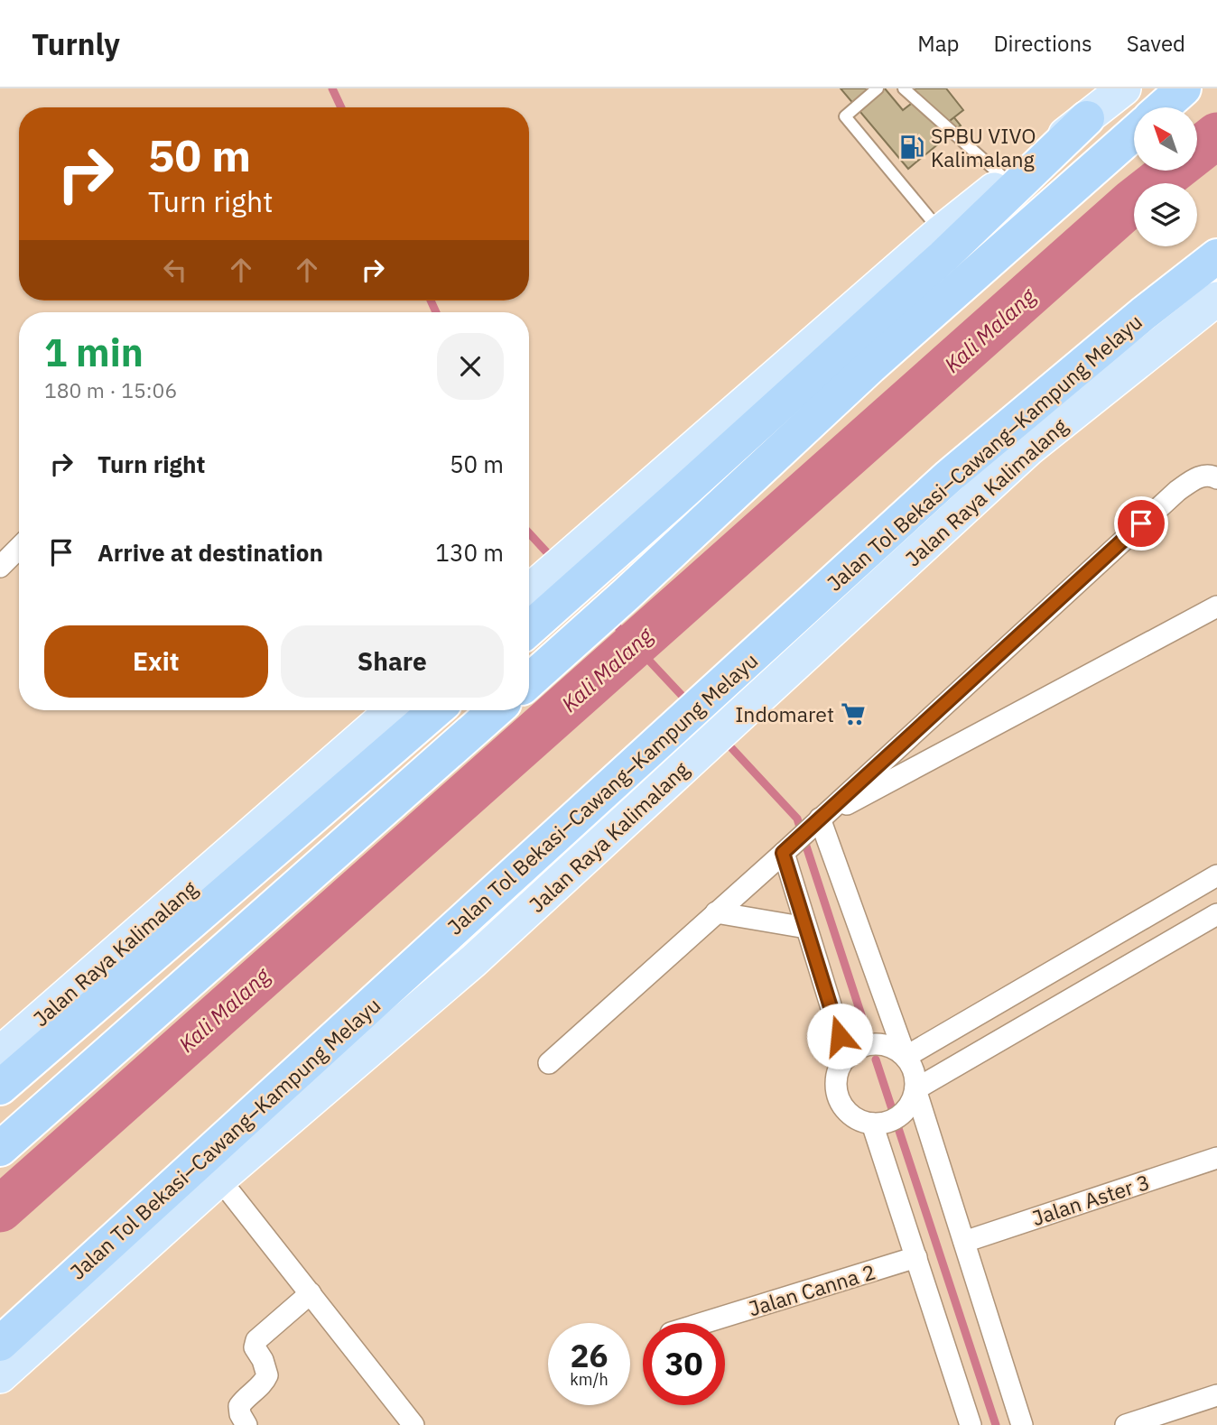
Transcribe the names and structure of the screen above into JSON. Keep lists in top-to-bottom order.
{
  "streets": {
    "highway": ["Jalan Tol Bekasi–Cawang–Kampung Melayu"],
    "main road": ["Jalan Raya Kalimalang"],
    "street": ["Jalan Aster 3", "Jalan Canna 2"]
  },
  "water": ["Kali Malang"],
  "places": {
    "fuel station": ["SPBU VIVO Kalimalang"],
    "supermarket": ["Indomaret"]
  },
  "north": "top left",
  "page": {
    "header": "Turnly",
    "nav": ["Map", "Directions", "Saved"],
    "turn": ["50 m", "Turn right"],
    "heading": ["1 min", "180 m · 15:06"],
    "list": [
      {
        "name": "Turn right",
        "value": "50 m"
      },
      {
        "name": "Arrive at destination",
        "value": "130 m"
      }
    ],
    "buttons": ["Exit", "Share"],
    "speed": "26 km/h",
    "limit": "30"
  }
}
